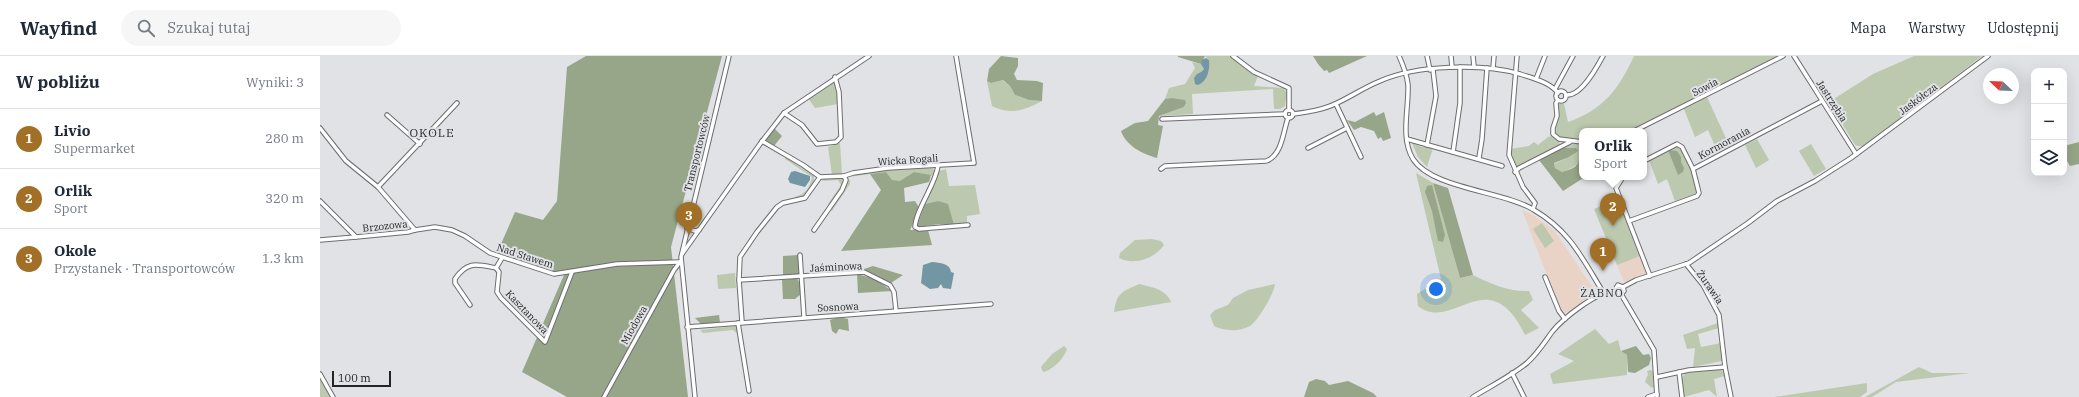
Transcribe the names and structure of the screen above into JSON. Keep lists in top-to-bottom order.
{
  "streets": {
    "street": [
      "Sowia",
      "Jaskółcza",
      "Jastrzębia",
      "Kormorania",
      "Transportowców",
      "Wicka Rogali",
      "Brzozowa",
      "Nad Stawem",
      "Jaśminowa",
      "Żurawia",
      "Sosnowa",
      "Kasztanowa",
      "Miodowa"
    ]
  },
  "crossings": [
    ["Jaskółcza", "Jastrzębia"],
    ["Jaskółcza", "Żurawia"],
    ["Jastrzębia", "Kormorania"],
    ["Transportowców", "Nad Stawem"],
    ["Transportowców", "Sosnowa"],
    ["Transportowców", "Miodowa"],
    ["Brzozowa", "Nad Stawem"],
    ["Nad Stawem", "Kasztanowa"],
    ["Nad Stawem", "Miodowa"],
    ["Jaśminowa", "Sosnowa"]
  ],
  "districts": ["OKOLE", "ŻABNO"],
  "scale_bar": "100 m",
  "north": "top left",
  "page": {
    "header": "Wayfind",
    "search": "Szukaj tutaj",
    "nav": ["Mapa", "Warstwy", "Udostępnij"],
    "heading": ["W pobliżu", "Wyniki: 3"],
    "map_buttons": ["+", "−"],
    "list": [
      {
        "mark": "1",
        "name": "Livio",
        "note": "Supermarket",
        "value": "280 m"
      },
      {
        "mark": "2",
        "name": "Orlik",
        "note": "Sport",
        "value": "320 m"
      },
      {
        "mark": "3",
        "name": "Okole",
        "note": "Przystanek · Transportowców",
        "value": "1.3 km"
      }
    ],
    "popup": ["Orlik", "Sport"],
    "pins": ["2", "3", "1"],
    "scale": "100 m"
  }
}
